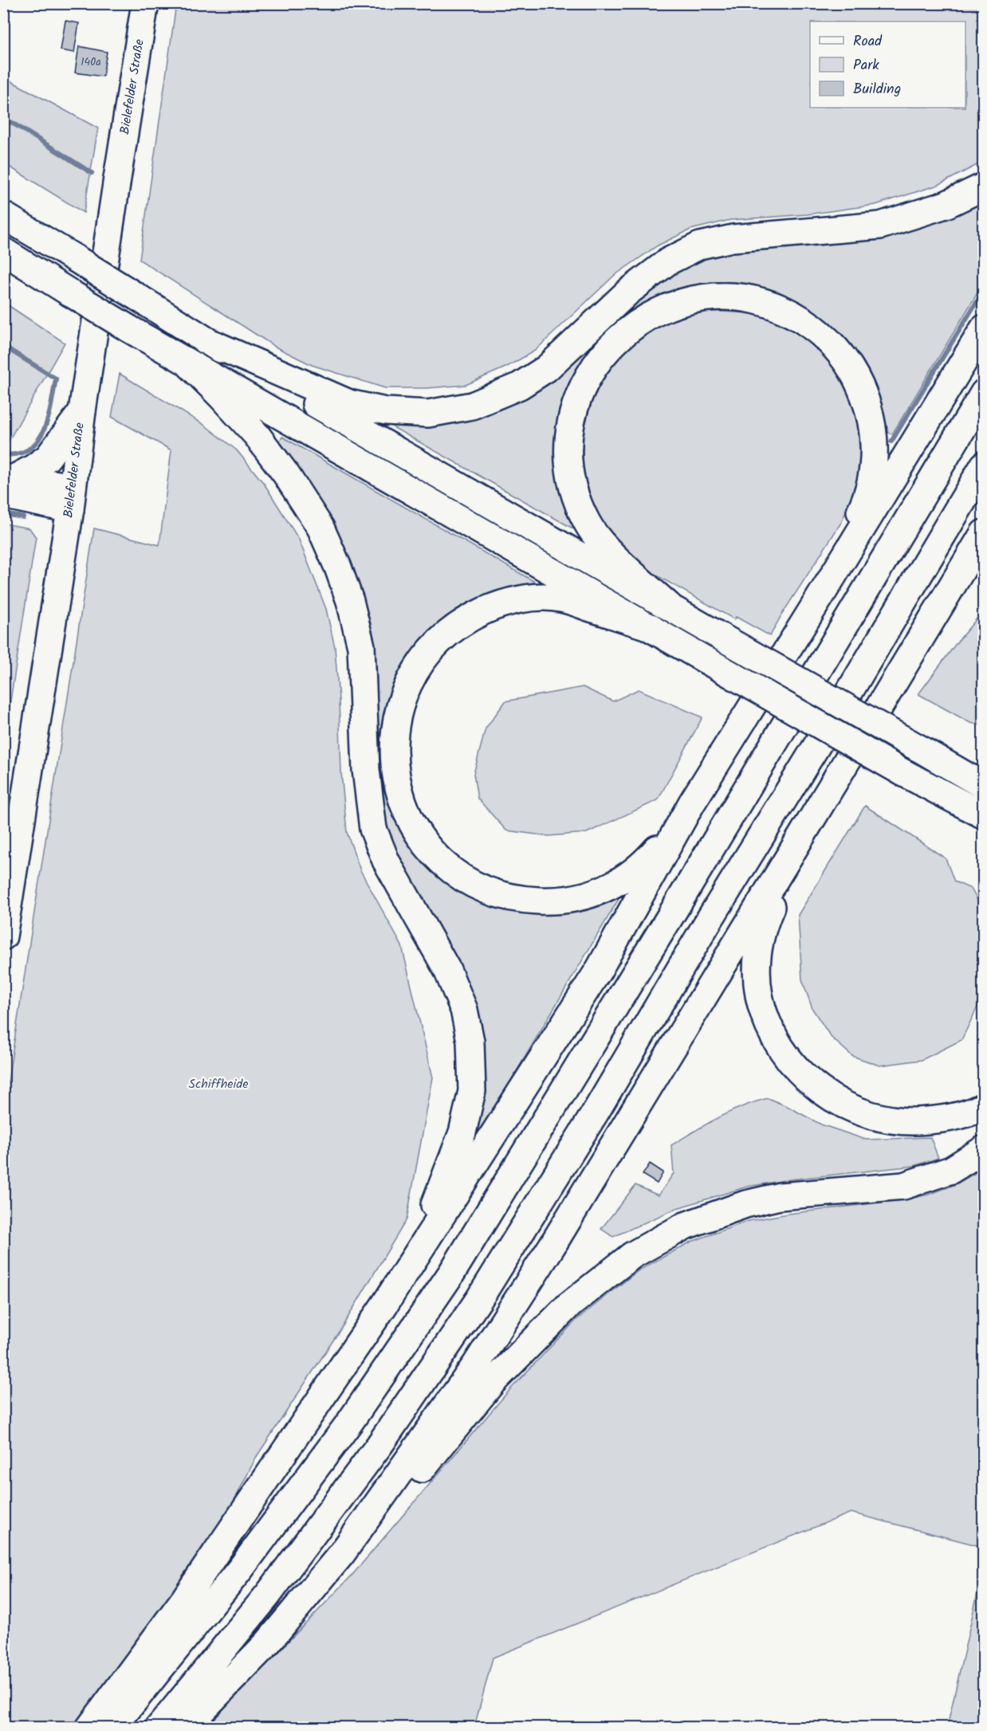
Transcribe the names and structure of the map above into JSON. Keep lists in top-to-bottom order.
{
  "streets": {
    "main road": ["Bielefelder Straße"]
  },
  "parks": ["Schiffheide"],
  "house_numbers": ["140a"],
  "legend": ["Road", "Park", "Building"]
}
